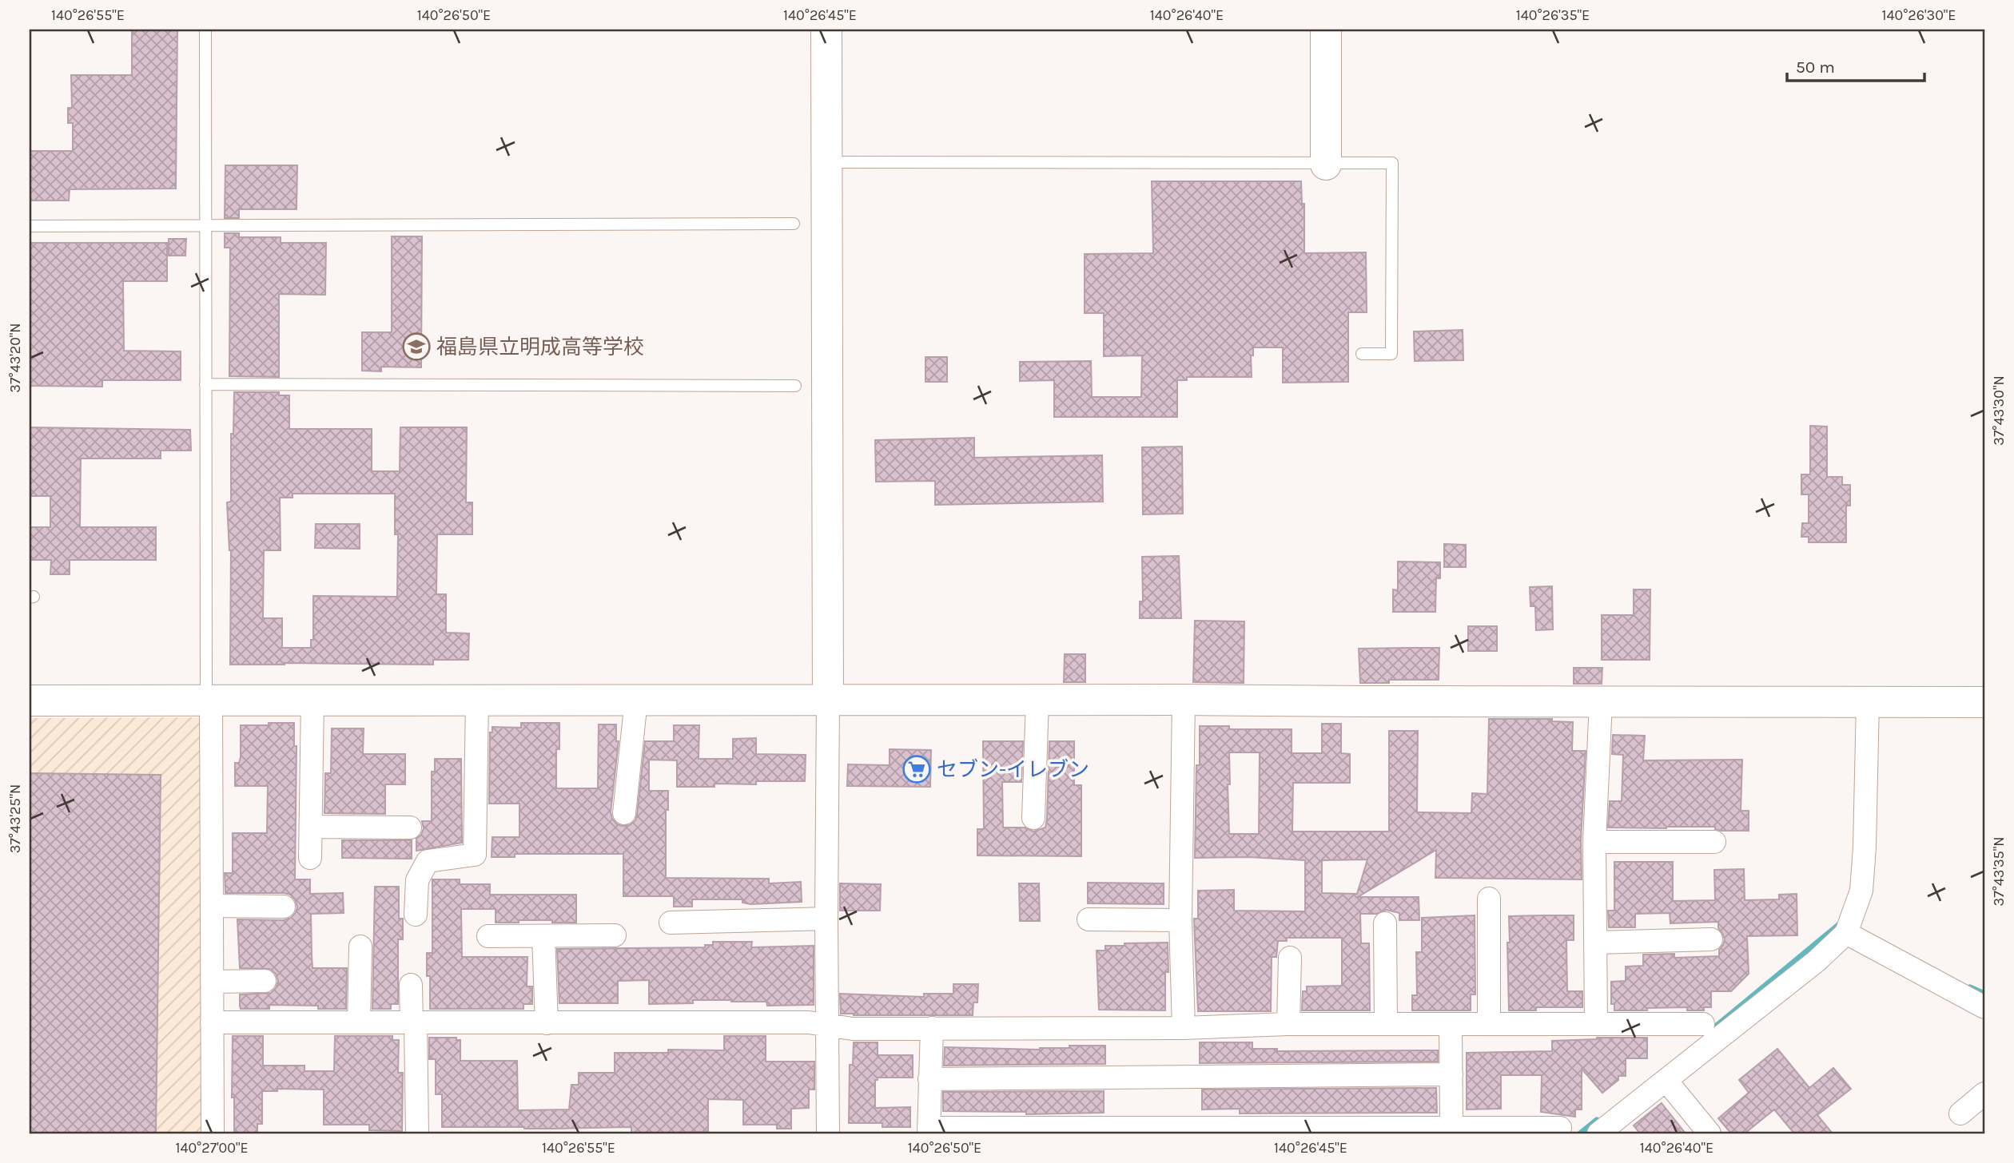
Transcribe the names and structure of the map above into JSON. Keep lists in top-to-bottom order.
{
  "places": {
    "school or university": ["福島県立明成高等学校"],
    "supermarket": ["セブン-イレブン"]
  },
  "scale_bar": "50 m",
  "coordinates": [
    "140°26'55\"E",
    "140°26'50\"E",
    "140°26'45\"E",
    "140°26'40\"E",
    "140°26'35\"E",
    "140°26'30\"E",
    "37°43'20\"N",
    "37°43'30\"N",
    "37°43'25\"N",
    "37°43'35\"N",
    "140°27'00\"E"
  ]
}
